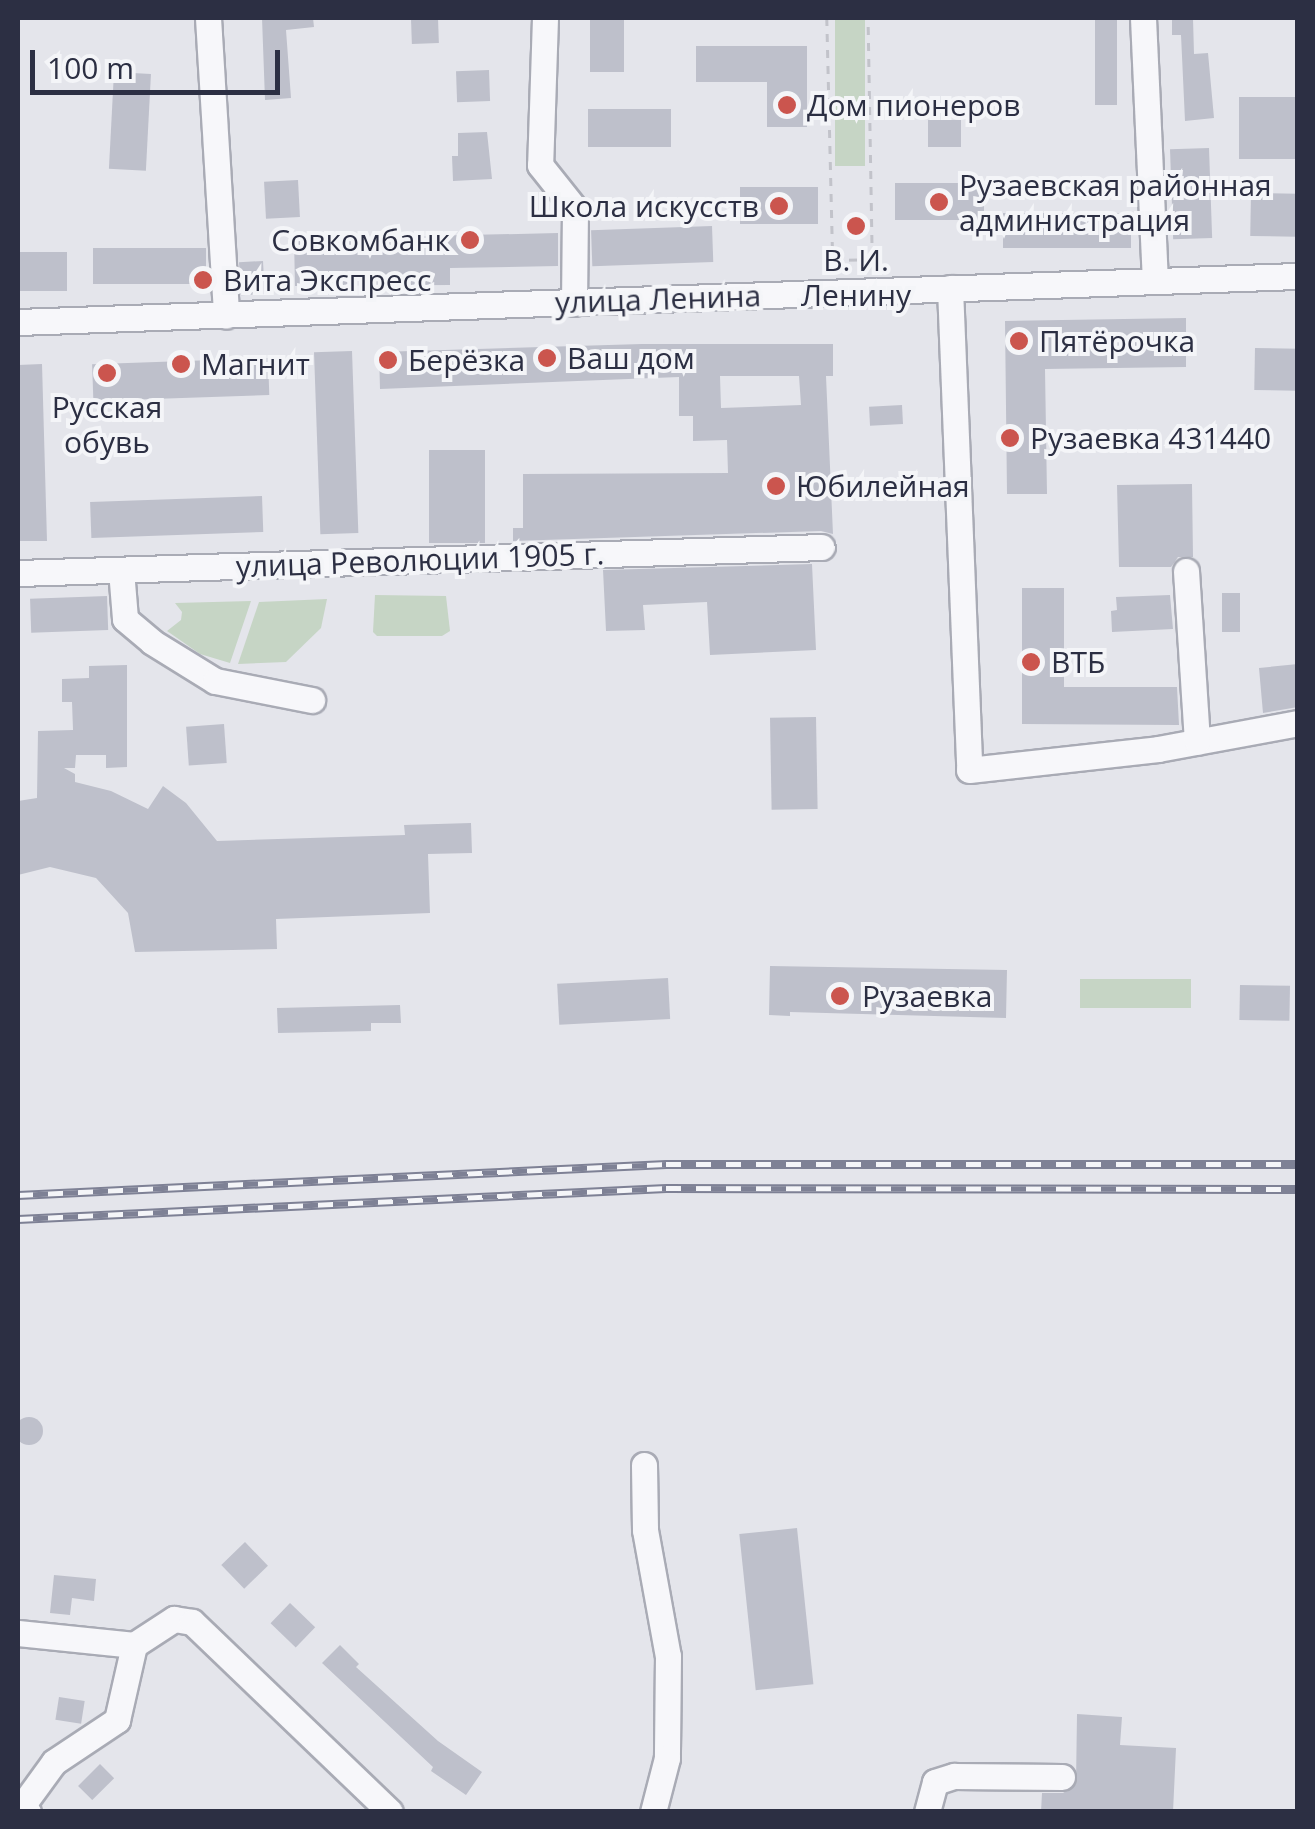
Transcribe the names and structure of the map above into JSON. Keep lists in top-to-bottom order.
{
  "streets": {
    "street": ["улица Ленина", "улица Революции 1905 г."]
  },
  "places": [
    "Дом пионеров",
    "Рузаевская районная администрация",
    "Школа искусств",
    "В. И. Ленину",
    "Совкомбанк",
    "Вита Экспресс",
    "Пятёрочка",
    "Ваш дом",
    "Берёзка",
    "Магнит",
    "Русская обувь",
    "Рузаевка 431440",
    "Юбилейная",
    "ВТБ",
    "Рузаевка"
  ],
  "scale_bar": "100 m"
}
